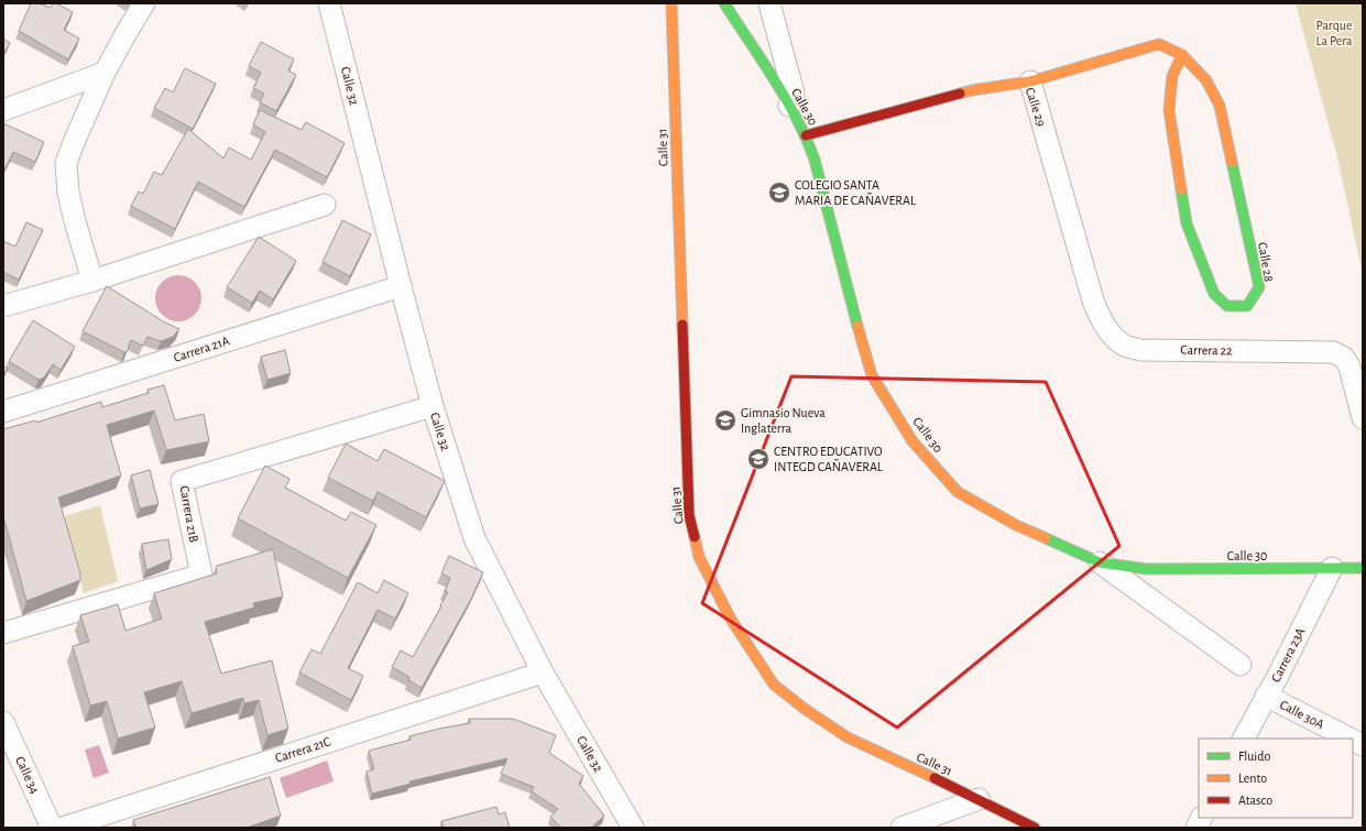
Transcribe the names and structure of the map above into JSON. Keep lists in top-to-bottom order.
{
  "streets": {
    "street": [
      "Calle 32",
      "Calle 30",
      "Calle 29",
      "Calle 31",
      "Calle 28",
      "Carrera 21A",
      "Carrera 22",
      "Carrera 21B",
      "Carrera 23A",
      "Calle 30A",
      "Carrera 21C",
      "Calle 34"
    ]
  },
  "crossings": [
    ["Calle 32", "Carrera 21A"],
    ["Calle 32", "Carrera 21B"],
    ["Calle 32", "Carrera 21C"],
    ["Calle 30", "Calle 29"],
    ["Calle 30", "Carrera 23A"],
    ["Calle 29", "Calle 28"],
    ["Calle 29", "Carrera 22"],
    ["Carrera 23A", "Calle 30A"]
  ],
  "parks": ["Parque La Pera"],
  "places": {
    "school or university": ["COLEGIO SANTA MARIA DE CAÑAVERAL", "Gimnasio Nueva Inglaterra", "CENTRO EDUCATIVO INTEGD CAÑAVERAL"]
  },
  "legend": ["Fluido", "Lento", "Atasco"]
}
